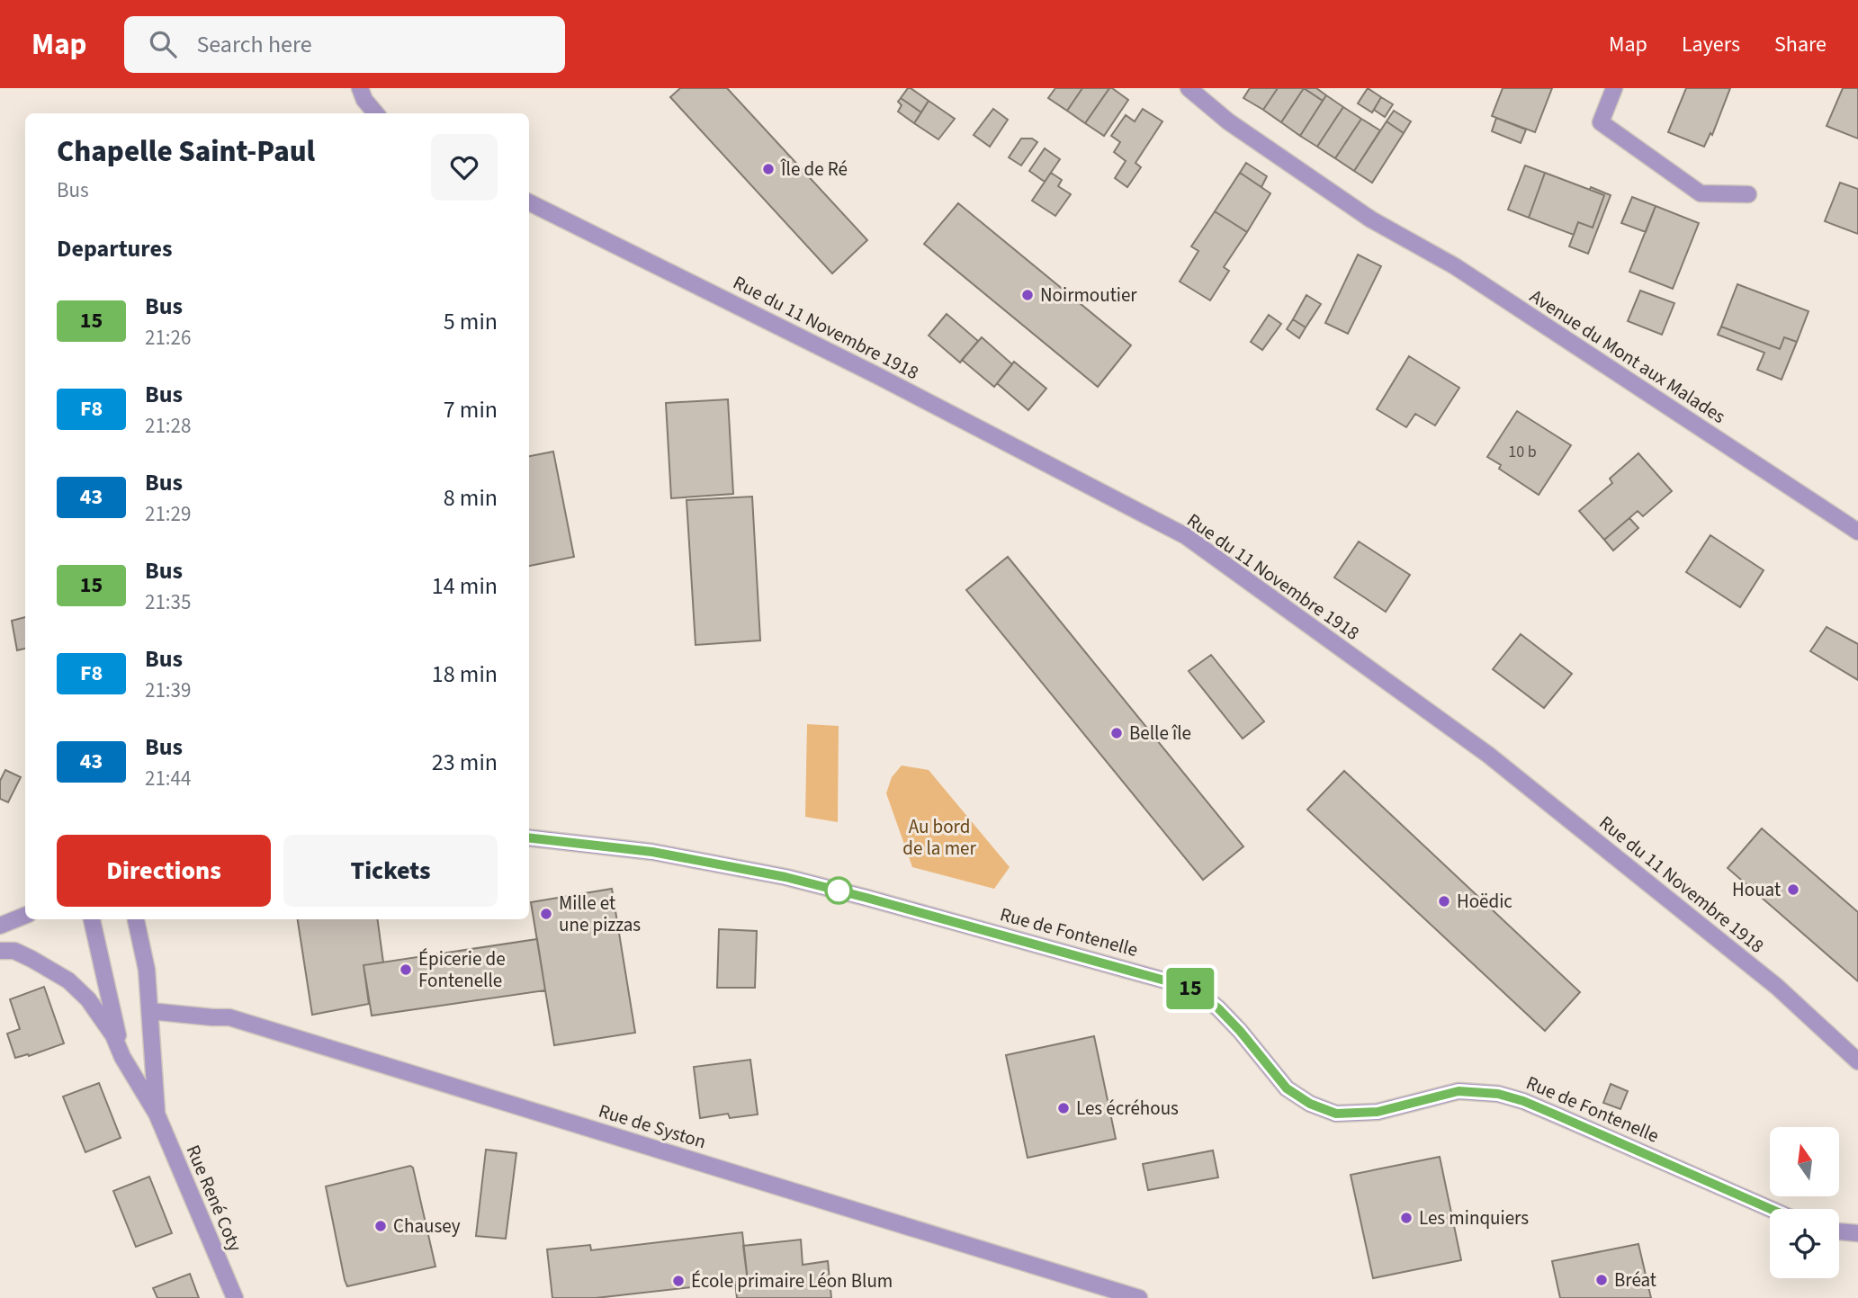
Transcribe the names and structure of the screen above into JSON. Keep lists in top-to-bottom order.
{
  "streets": {
    "street": [
      "Rue du 11 Novembre 1918",
      "Avenue du Mont aux Malades",
      "Rue de Fontenelle",
      "Rue de Syston",
      "Rue René Coty"
    ]
  },
  "crossings": [
    ["Rue de Syston", "Rue René Coty"]
  ],
  "parks": ["Au bord de la mer"],
  "places": [
    "Île de Ré",
    "Noirmoutier",
    "Belle île",
    "Houat",
    "Hoëdic",
    "Mille et une pizzas",
    "Épicerie de Fontenelle",
    "Les écréhous",
    "Les minquiers",
    "Chausey",
    "Bréat",
    "École primaire Léon Blum"
  ],
  "lines": ["bus line 15"],
  "house_numbers": ["10 b"],
  "north": "top",
  "page": {
    "header": "Map",
    "search": "Search here",
    "nav": ["Map", "Layers", "Share"],
    "on_map": "15",
    "heading": [
      ["Chapelle Saint-Paul", "Bus"],
      "Departures"
    ],
    "list": [
      {
        "mark": "15",
        "name": "Bus",
        "note": "21:26",
        "value": "5 min"
      },
      {
        "mark": "F8",
        "name": "Bus",
        "note": "21:28",
        "value": "7 min"
      },
      {
        "mark": "43",
        "name": "Bus",
        "note": "21:29",
        "value": "8 min"
      },
      {
        "mark": "15",
        "name": "Bus",
        "note": "21:35",
        "value": "14 min"
      },
      {
        "mark": "F8",
        "name": "Bus",
        "note": "21:39",
        "value": "18 min"
      },
      {
        "mark": "43",
        "name": "Bus",
        "note": "21:44",
        "value": "23 min"
      }
    ],
    "buttons": ["Directions", "Tickets"]
  }
}
